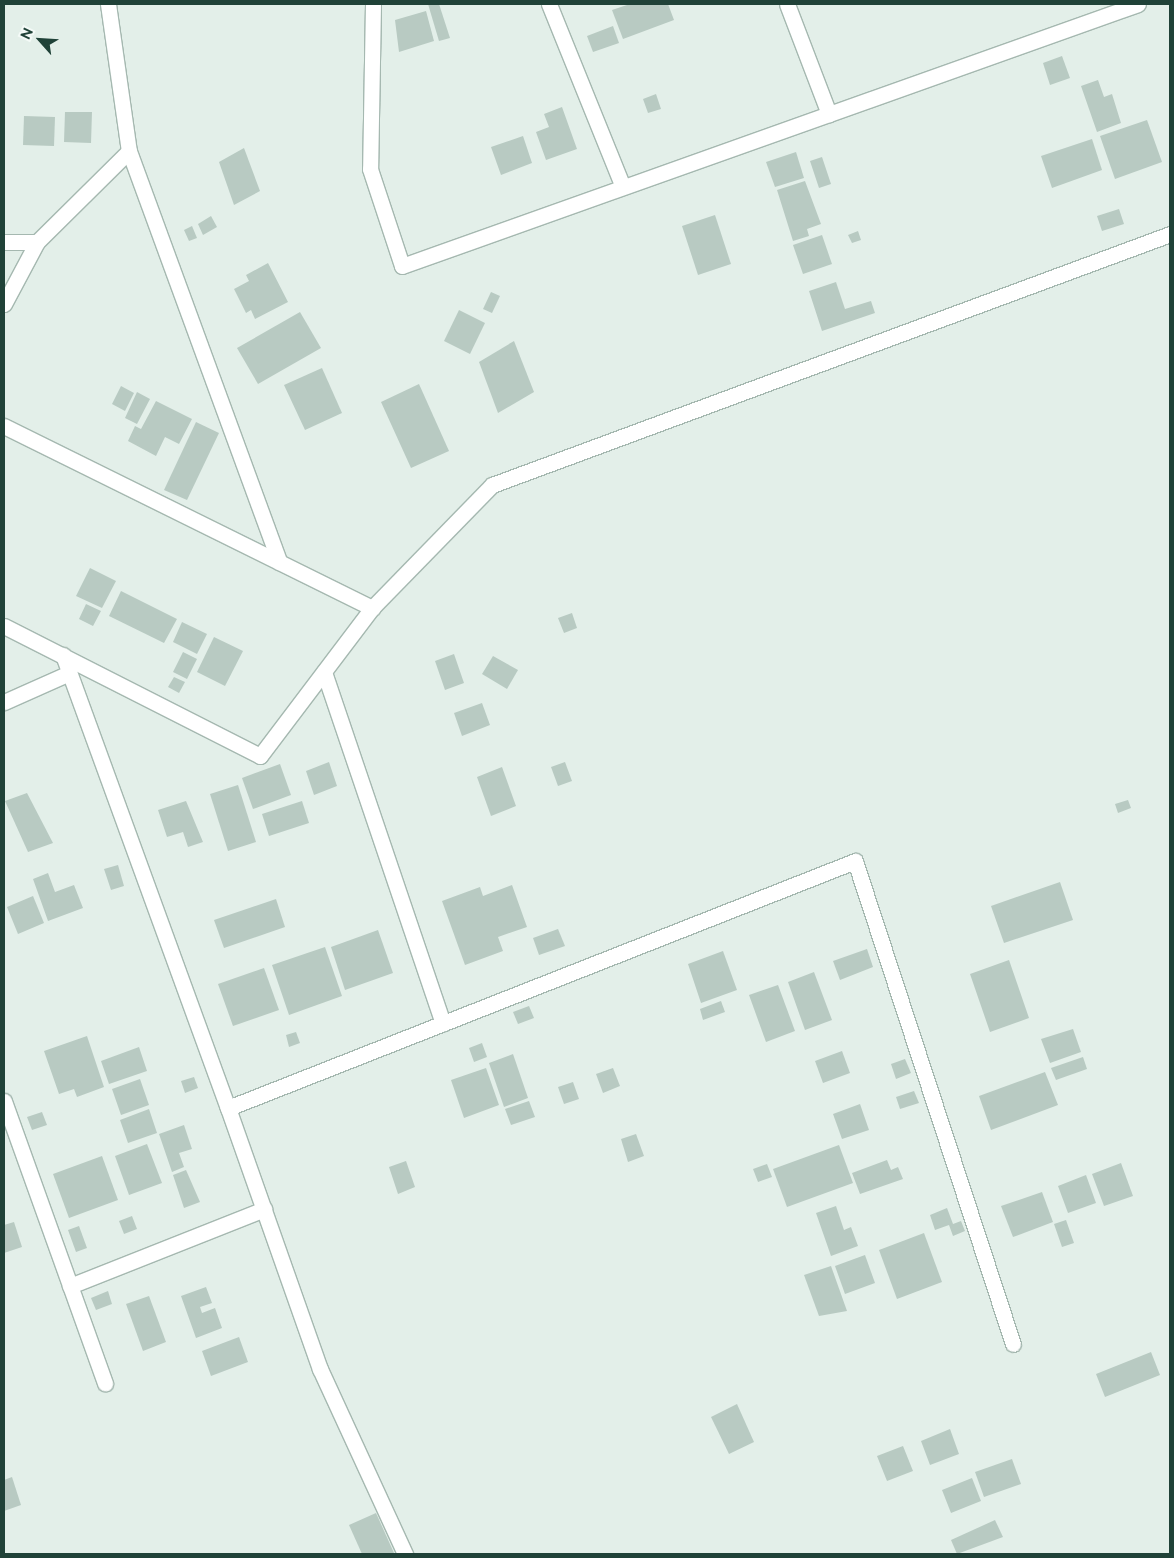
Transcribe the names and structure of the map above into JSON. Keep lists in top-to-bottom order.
{
  "north": "top left"
}
